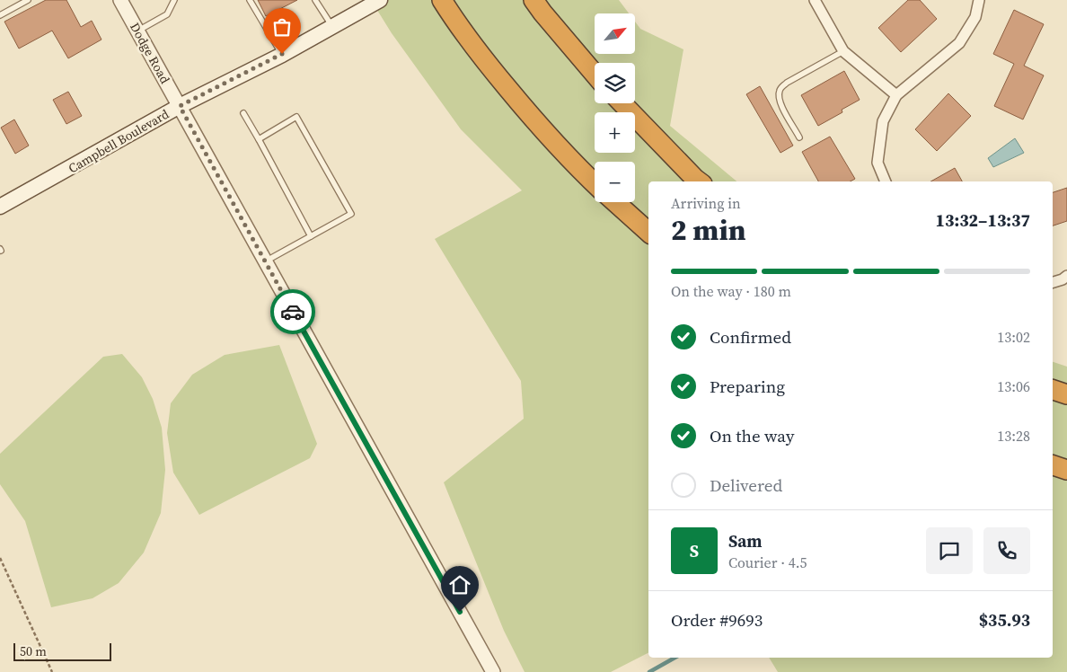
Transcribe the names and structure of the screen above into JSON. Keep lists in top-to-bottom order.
{
  "streets": {
    "main road": ["Campbell Boulevard"],
    "street": ["Dodge Road"]
  },
  "crossings": [
    ["Dodge Road", "Campbell Boulevard"]
  ],
  "scale_bar": "50 m",
  "north": "top right",
  "page": {
    "map_buttons": ["+", "−"],
    "heading": ["2 min", "Arriving in", "13:32–13:37"],
    "panel": [
      "Sam",
      "Courier · 4.5",
      "Order #9693",
      "$35.93"
    ],
    "bar": "On the way · 180 m",
    "list": [
      ["Confirmed", "13:02"],
      ["Preparing", "13:06"],
      ["On the way", "13:28"],
      "Delivered"
    ],
    "round": "S",
    "scale": "50 m"
  }
}
